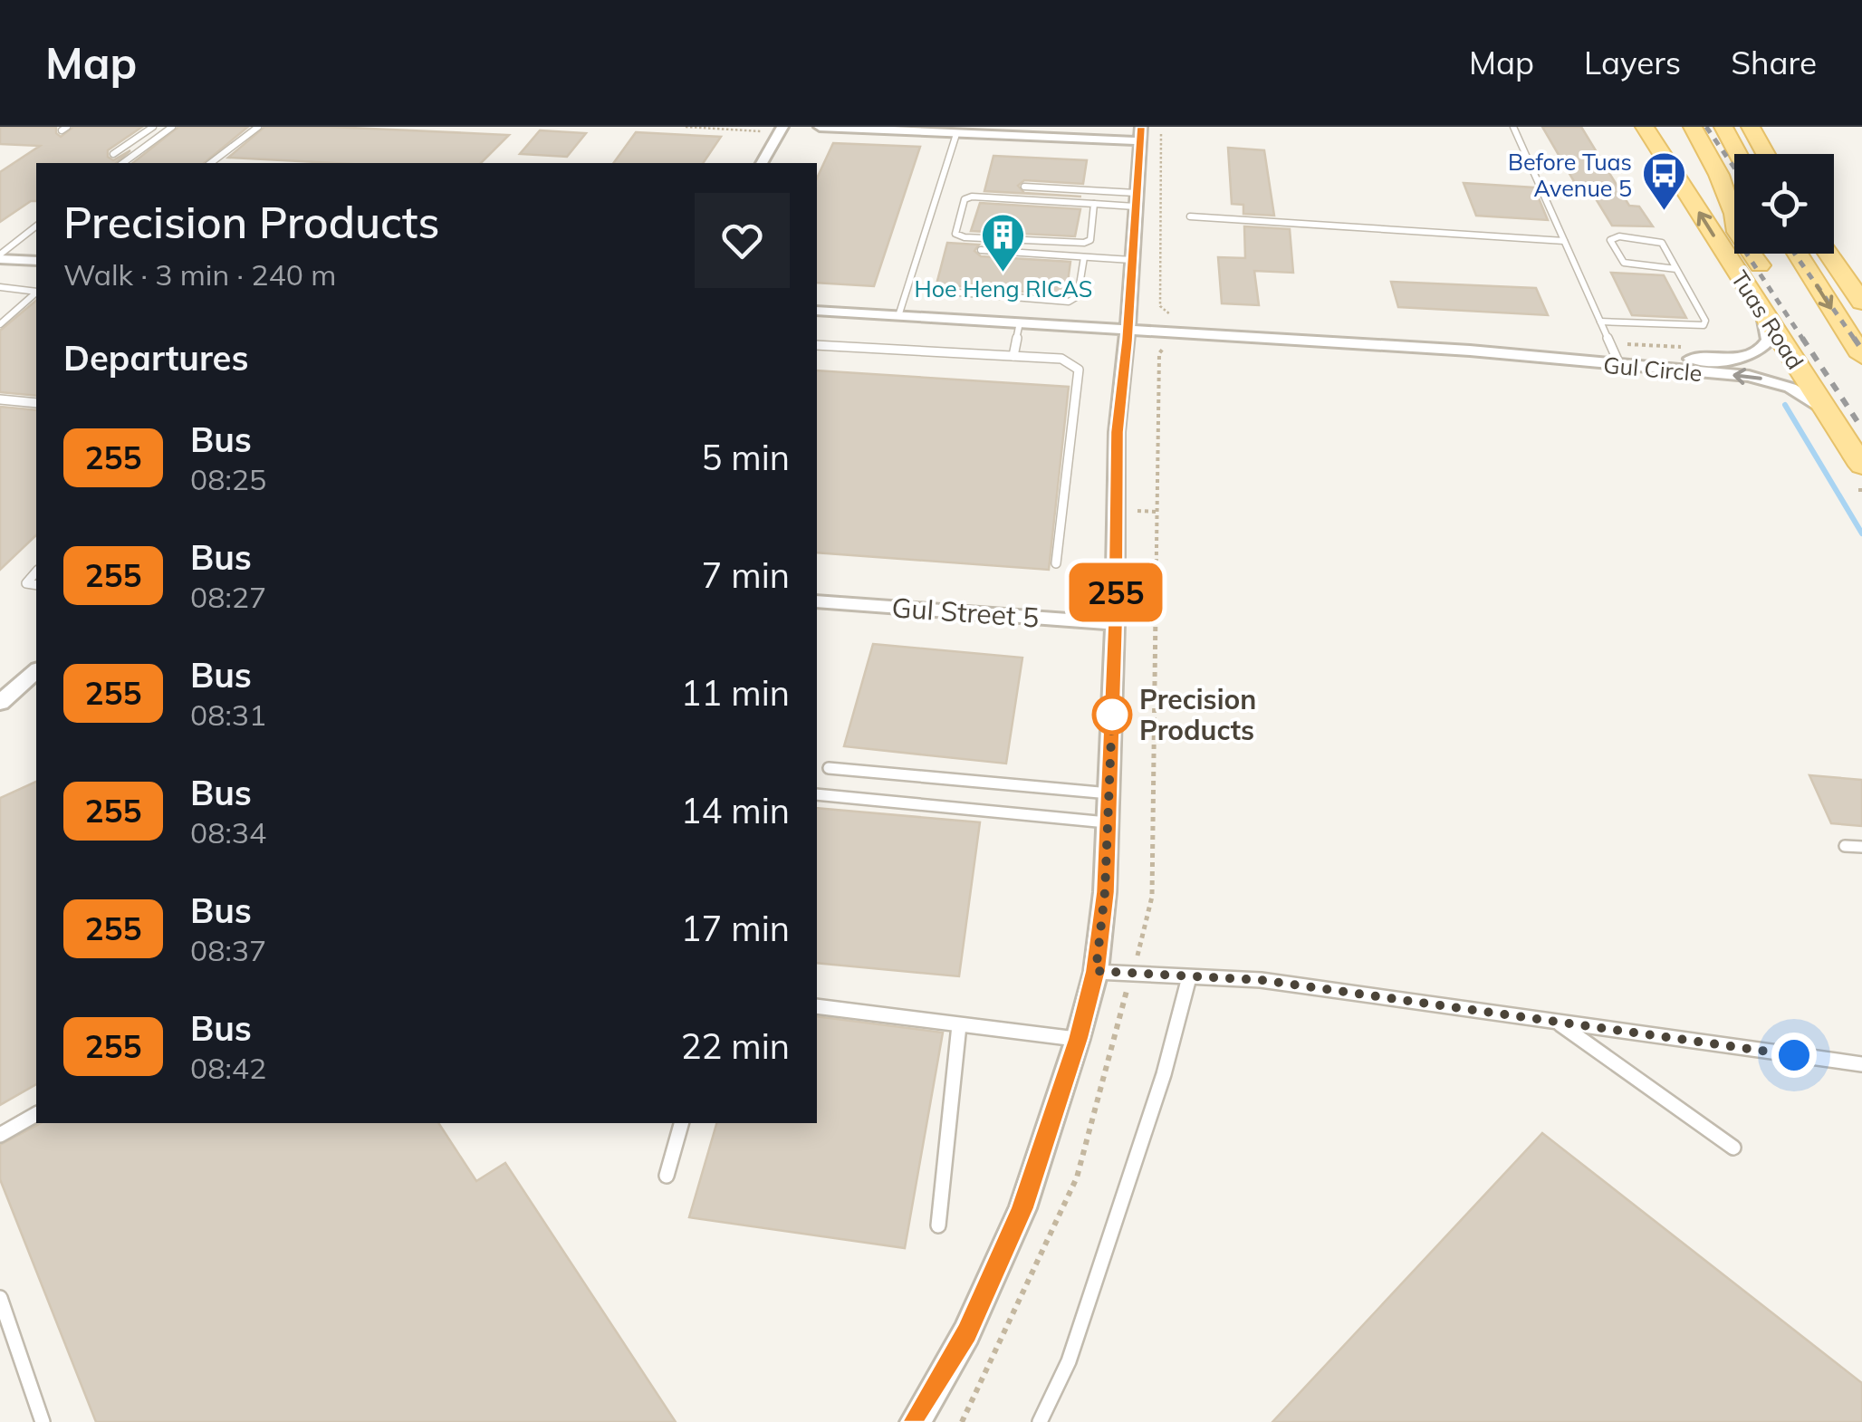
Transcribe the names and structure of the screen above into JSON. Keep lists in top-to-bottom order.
{
  "streets": {
    "main road": ["Tuas Road"],
    "street": ["Gul Circle", "Gul Street 5"]
  },
  "crossings": [
    ["Tuas Road", "Gul Circle"]
  ],
  "places": {
    "bus stop": ["Before Tuas Avenue 5"],
    "building": ["Hoe Heng RICAS"],
    "other": ["Precision Products"]
  },
  "lines": ["bus line 255"],
  "page": {
    "header": "Map",
    "nav": ["Map", "Layers", "Share"],
    "on_map": "255",
    "heading": [
      ["Precision Products", "Walk · 3 min · 240 m"],
      "Departures"
    ],
    "list": [
      {
        "mark": "255",
        "name": "Bus",
        "note": "08:25",
        "value": "5 min"
      },
      {
        "mark": "255",
        "name": "Bus",
        "note": "08:27",
        "value": "7 min"
      },
      {
        "mark": "255",
        "name": "Bus",
        "note": "08:31",
        "value": "11 min"
      },
      {
        "mark": "255",
        "name": "Bus",
        "note": "08:34",
        "value": "14 min"
      },
      {
        "mark": "255",
        "name": "Bus",
        "note": "08:37",
        "value": "17 min"
      },
      {
        "mark": "255",
        "name": "Bus",
        "note": "08:42",
        "value": "22 min"
      }
    ]
  }
}
